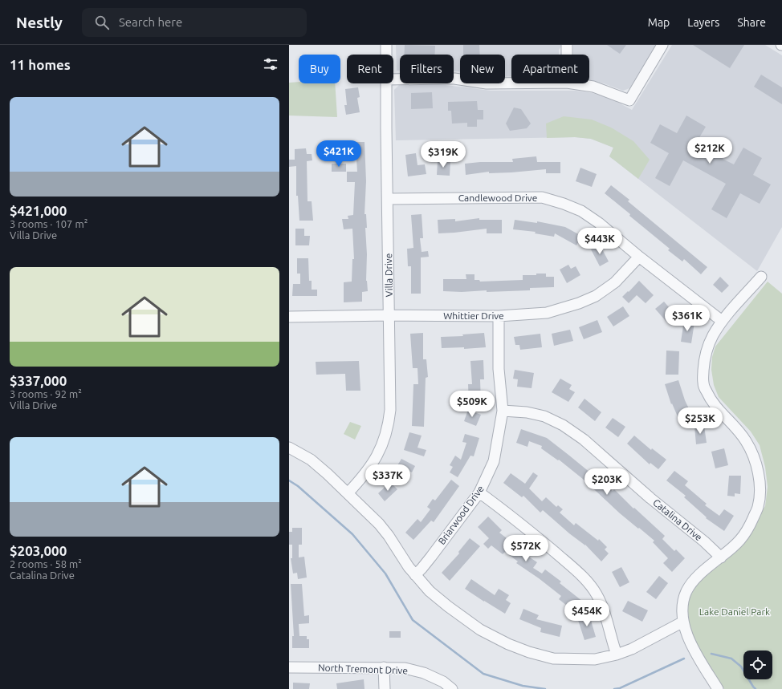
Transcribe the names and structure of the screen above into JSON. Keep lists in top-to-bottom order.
{
  "streets": {
    "street": [
      "Candlewood Drive",
      "Villa Drive",
      "Whittier Drive",
      "Briarwood Drive",
      "Catalina Drive",
      "North Tremont Drive"
    ]
  },
  "crossings": [
    ["Candlewood Drive", "Villa Drive"],
    ["Candlewood Drive", "Whittier Drive"],
    ["Villa Drive", "Whittier Drive"],
    ["Whittier Drive", "Briarwood Drive"],
    ["Briarwood Drive", "Catalina Drive"]
  ],
  "parks": ["Lake Daniel Park"],
  "page": {
    "header": "Nestly",
    "search": "Search here",
    "nav": ["Map", "Layers", "Share"],
    "heading": "11 homes",
    "chip": [
      "Buy",
      "Rent",
      "Filters",
      "New",
      "Apartment"
    ],
    "list": [
      {
        "name": "$421,000",
        "note": "3 rooms · 107 m² · Villa Drive"
      },
      {
        "name": "$337,000",
        "note": "3 rooms · 92 m² · Villa Drive"
      },
      {
        "name": "$203,000",
        "note": "2 rooms · 58 m² · Catalina Drive"
      }
    ],
    "price": [
      "$212K",
      "$421K",
      "$319K",
      "$443K",
      "$361K",
      "$509K",
      "$253K",
      "$337K",
      "$203K",
      "$572K",
      "$454K"
    ]
  }
}
